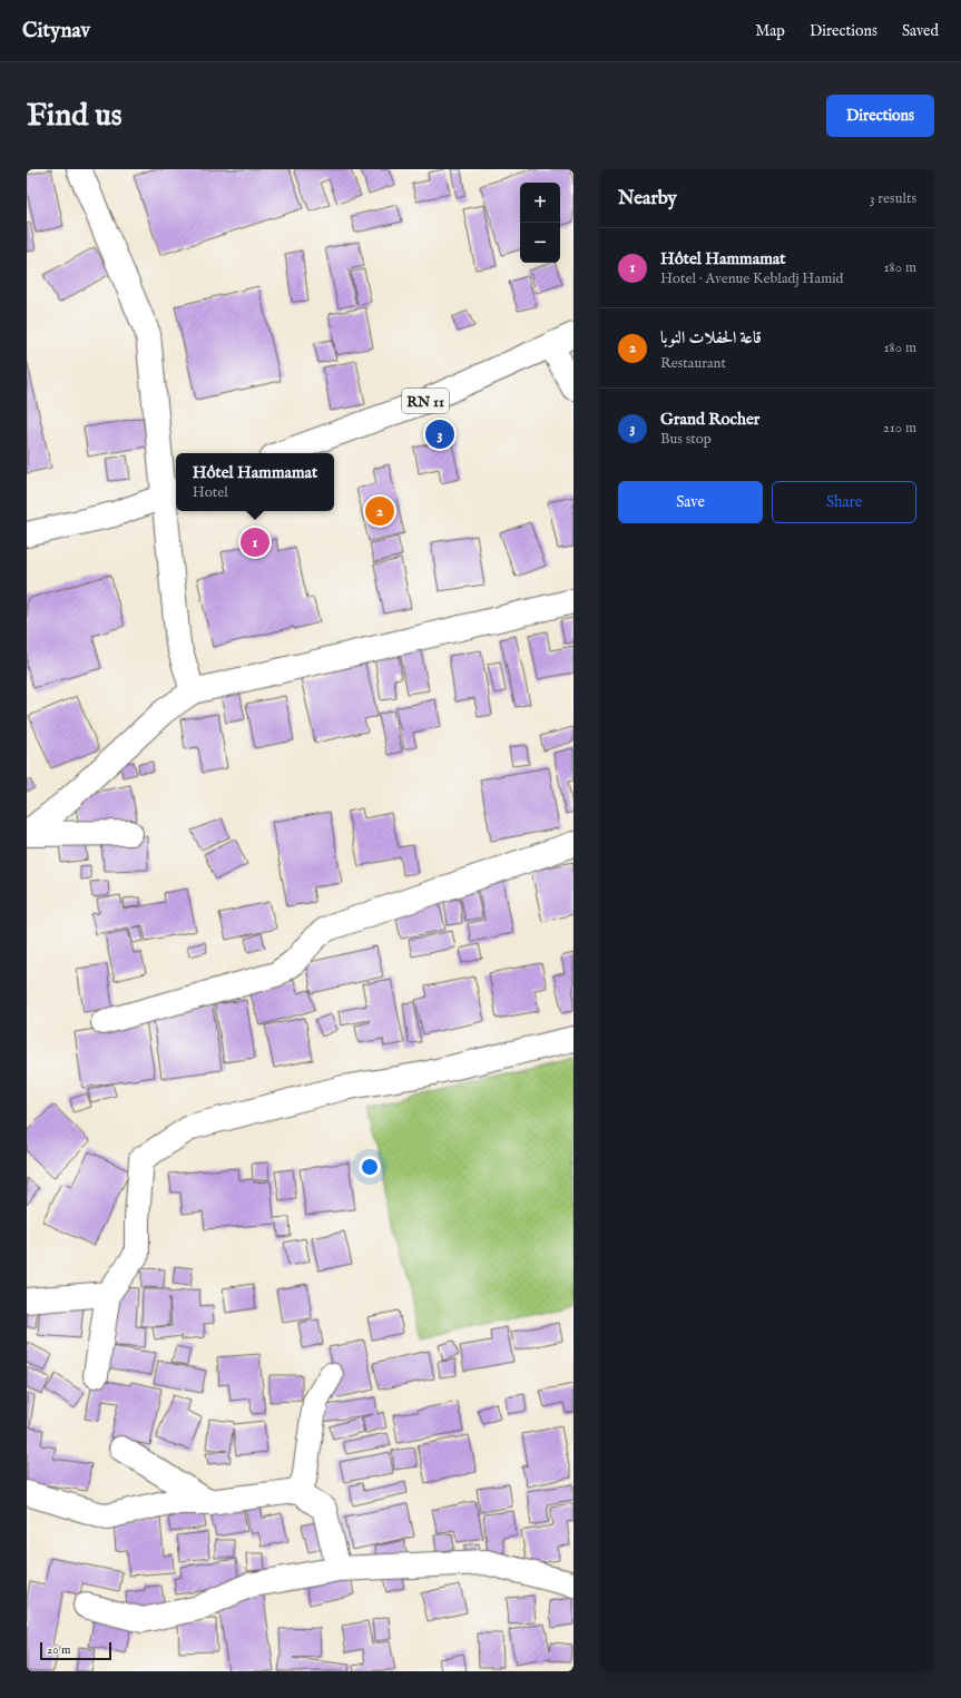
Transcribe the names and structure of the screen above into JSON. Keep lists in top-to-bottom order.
{
  "streets": {
    "street": ["RN 11"]
  },
  "scale_bar": "20 m",
  "page": {
    "header": "Citynav",
    "nav": ["Map", "Directions", "Saved"],
    "buttons": [
      "Directions",
      ["Save", "Share"]
    ],
    "title": "Find us",
    "heading": ["Nearby", "3 results"],
    "map_buttons": ["+", "−"],
    "list": [
      {
        "mark": "1",
        "name": "Hôtel Hammamat",
        "note": "Hotel · Avenue Kebladj Hamid",
        "value": "180 m"
      },
      {
        "mark": "2",
        "name": "قاعة الحفلات النوبا",
        "note": "Restaurant",
        "value": "180 m"
      },
      {
        "mark": "3",
        "name": "Grand Rocher",
        "note": "Bus stop",
        "value": "210 m"
      }
    ],
    "pins": ["3", "2", "1"],
    "popup": ["Hôtel Hammamat", "Hotel"],
    "scale": "20 m"
  }
}
